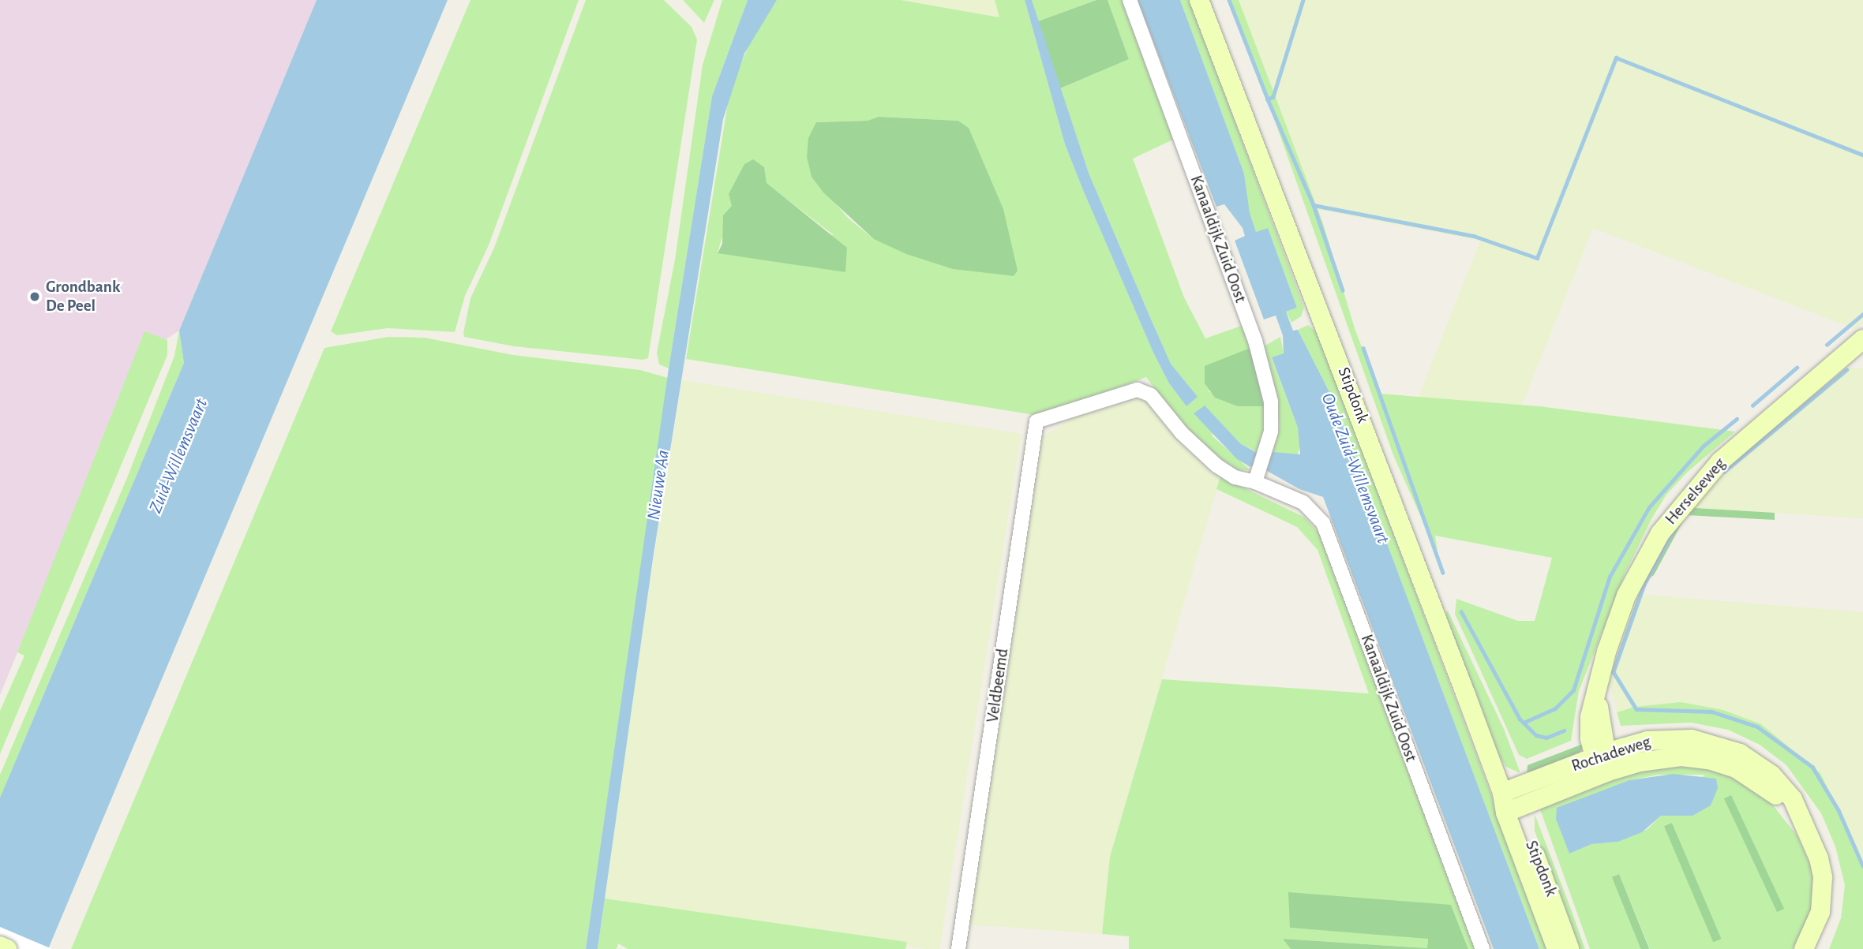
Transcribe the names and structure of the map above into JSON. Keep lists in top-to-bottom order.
{
  "streets": {
    "main road": ["Stipdonk", "Herselseweg", "Rochadeweg"],
    "street": ["Kanaaldijk Zuid Oost", "Veldbeemd"]
  },
  "crossings": [
    ["Kanaaldijk Zuid Oost", "Veldbeemd"],
    ["Stipdonk", "Rochadeweg"],
    ["Herselseweg", "Rochadeweg"]
  ],
  "water": ["Zuid-Willemsvaart", "Oude Zuid-Willemsvaart", "Nieuwe Aa"],
  "places": ["Grondbank De Peel"]
}
